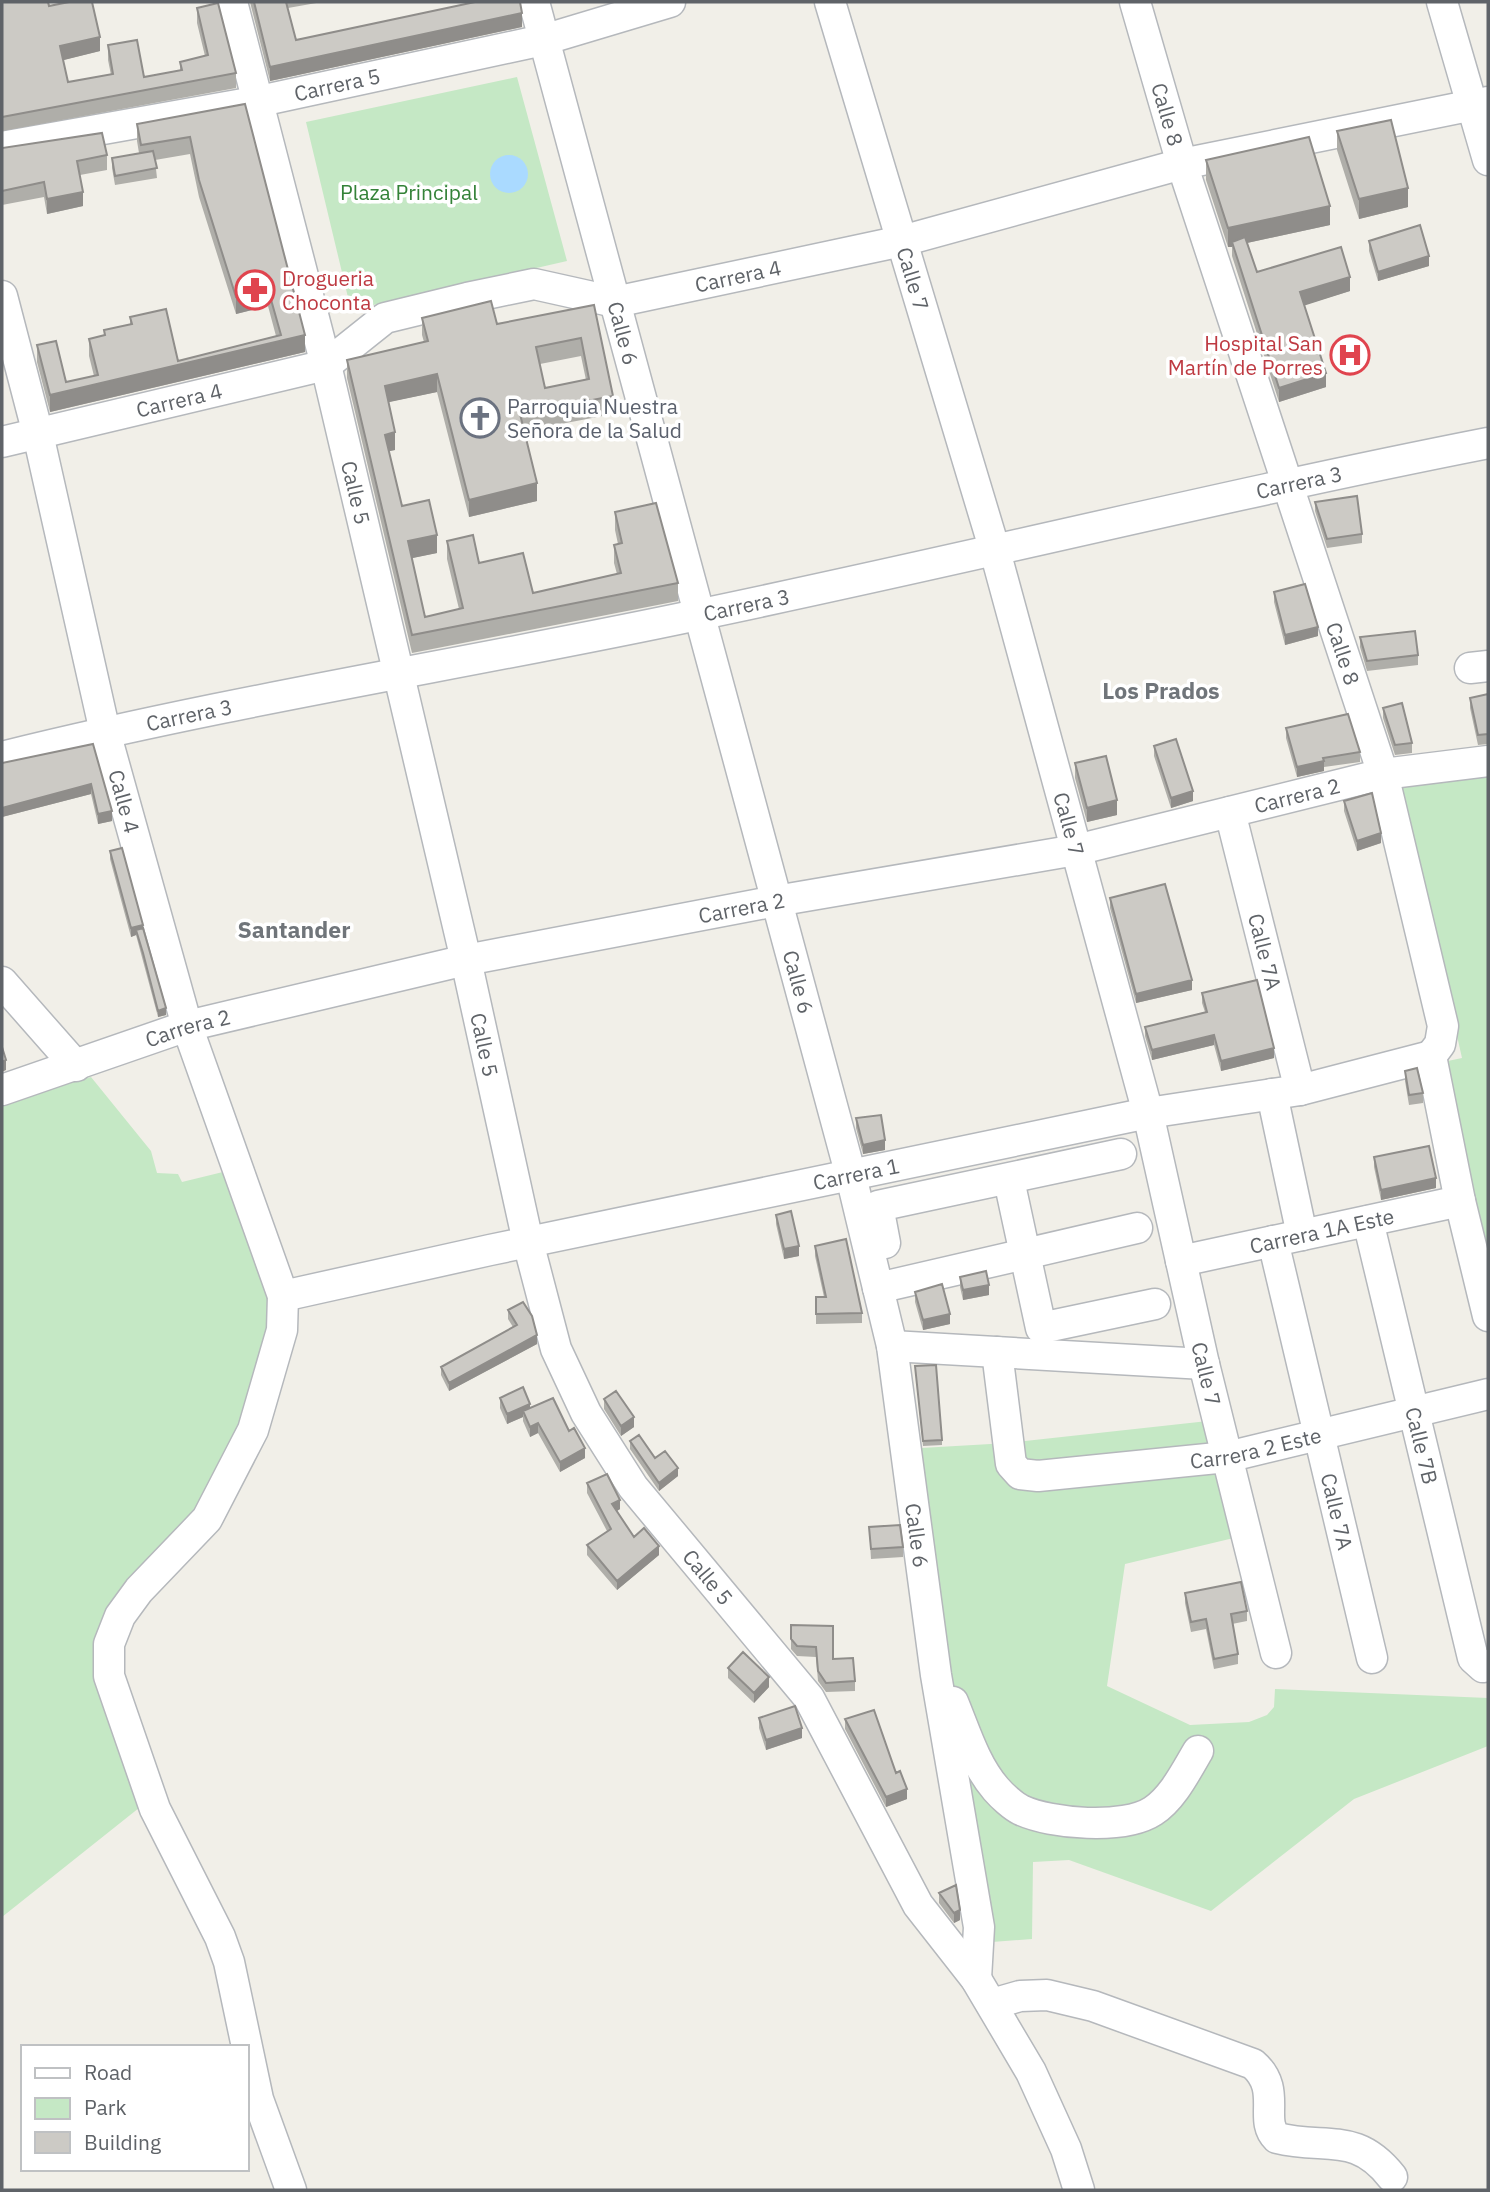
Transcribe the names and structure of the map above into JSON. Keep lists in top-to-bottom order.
{
  "streets": {
    "street": [
      "Carrera 5",
      "Calle 8",
      "Carrera 4",
      "Calle 7",
      "Calle 6",
      "Carrera 3",
      "Calle 5",
      "Carrera 2",
      "Calle 4",
      "Calle 7A",
      "Carrera 1",
      "Carrera 1A Este",
      "Calle 7B",
      "Carrera 2 Este"
    ]
  },
  "crossings": [
    ["Carrera 5", "Calle 6"],
    ["Carrera 5", "Calle 5"],
    ["Calle 8", "Carrera 4"],
    ["Calle 8", "Carrera 3"],
    ["Calle 8", "Carrera 2"],
    ["Calle 8", "Carrera 1"],
    ["Carrera 4", "Calle 7"],
    ["Carrera 4", "Calle 6"],
    ["Carrera 4", "Calle 5"],
    ["Carrera 4", "Calle 4"],
    ["Calle 7", "Carrera 3"],
    ["Calle 7", "Carrera 2"],
    ["Calle 7", "Carrera 1"],
    ["Calle 7", "Carrera 1A Este"],
    ["Calle 7", "Carrera 2 Este"],
    ["Calle 6", "Carrera 3"],
    ["Calle 6", "Calle 5"],
    ["Calle 6", "Carrera 2"],
    ["Calle 6", "Carrera 1"],
    ["Carrera 3", "Calle 5"],
    ["Carrera 3", "Calle 4"],
    ["Calle 5", "Carrera 2"],
    ["Calle 5", "Carrera 1"],
    ["Carrera 2", "Calle 4"],
    ["Carrera 2", "Calle 7A"],
    ["Calle 4", "Carrera 1"],
    ["Calle 7A", "Carrera 1"],
    ["Calle 7A", "Carrera 1A Este"],
    ["Calle 7A", "Carrera 2 Este"],
    ["Carrera 1A Este", "Calle 7B"],
    ["Calle 7B", "Carrera 2 Este"]
  ],
  "districts": ["Los Prados", "Santander"],
  "parks": ["Plaza Principal"],
  "places": {
    "pharmacy": ["Drogueria Choconta"],
    "hospital": ["Hospital San Martín de Porres"],
    "church": ["Parroquia Nuestra Señora de la Salud"]
  },
  "legend": ["Road", "Park", "Building"]
}
